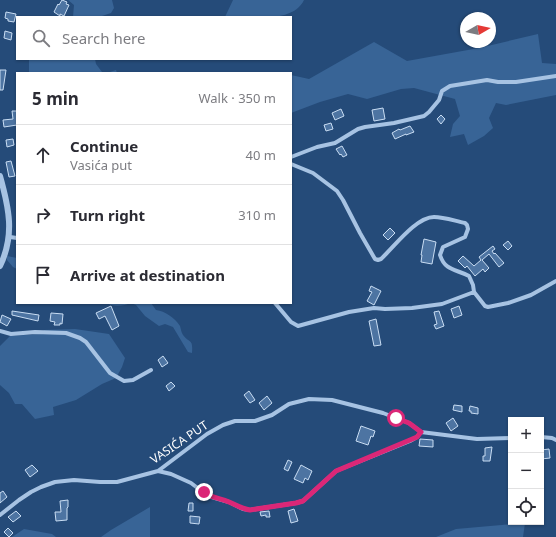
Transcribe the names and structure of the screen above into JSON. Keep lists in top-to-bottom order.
{
  "streets": {
    "street": ["VASIĆA PUT"]
  },
  "north": "right",
  "page": {
    "search": "Search here",
    "heading": ["5 min", "Walk · 350 m"],
    "list": [
      ["Continue", "Vasića put", "40 m"],
      ["Turn right", "310 m"],
      "Arrive at destination"
    ],
    "map_buttons": ["+", "−"]
  }
}
